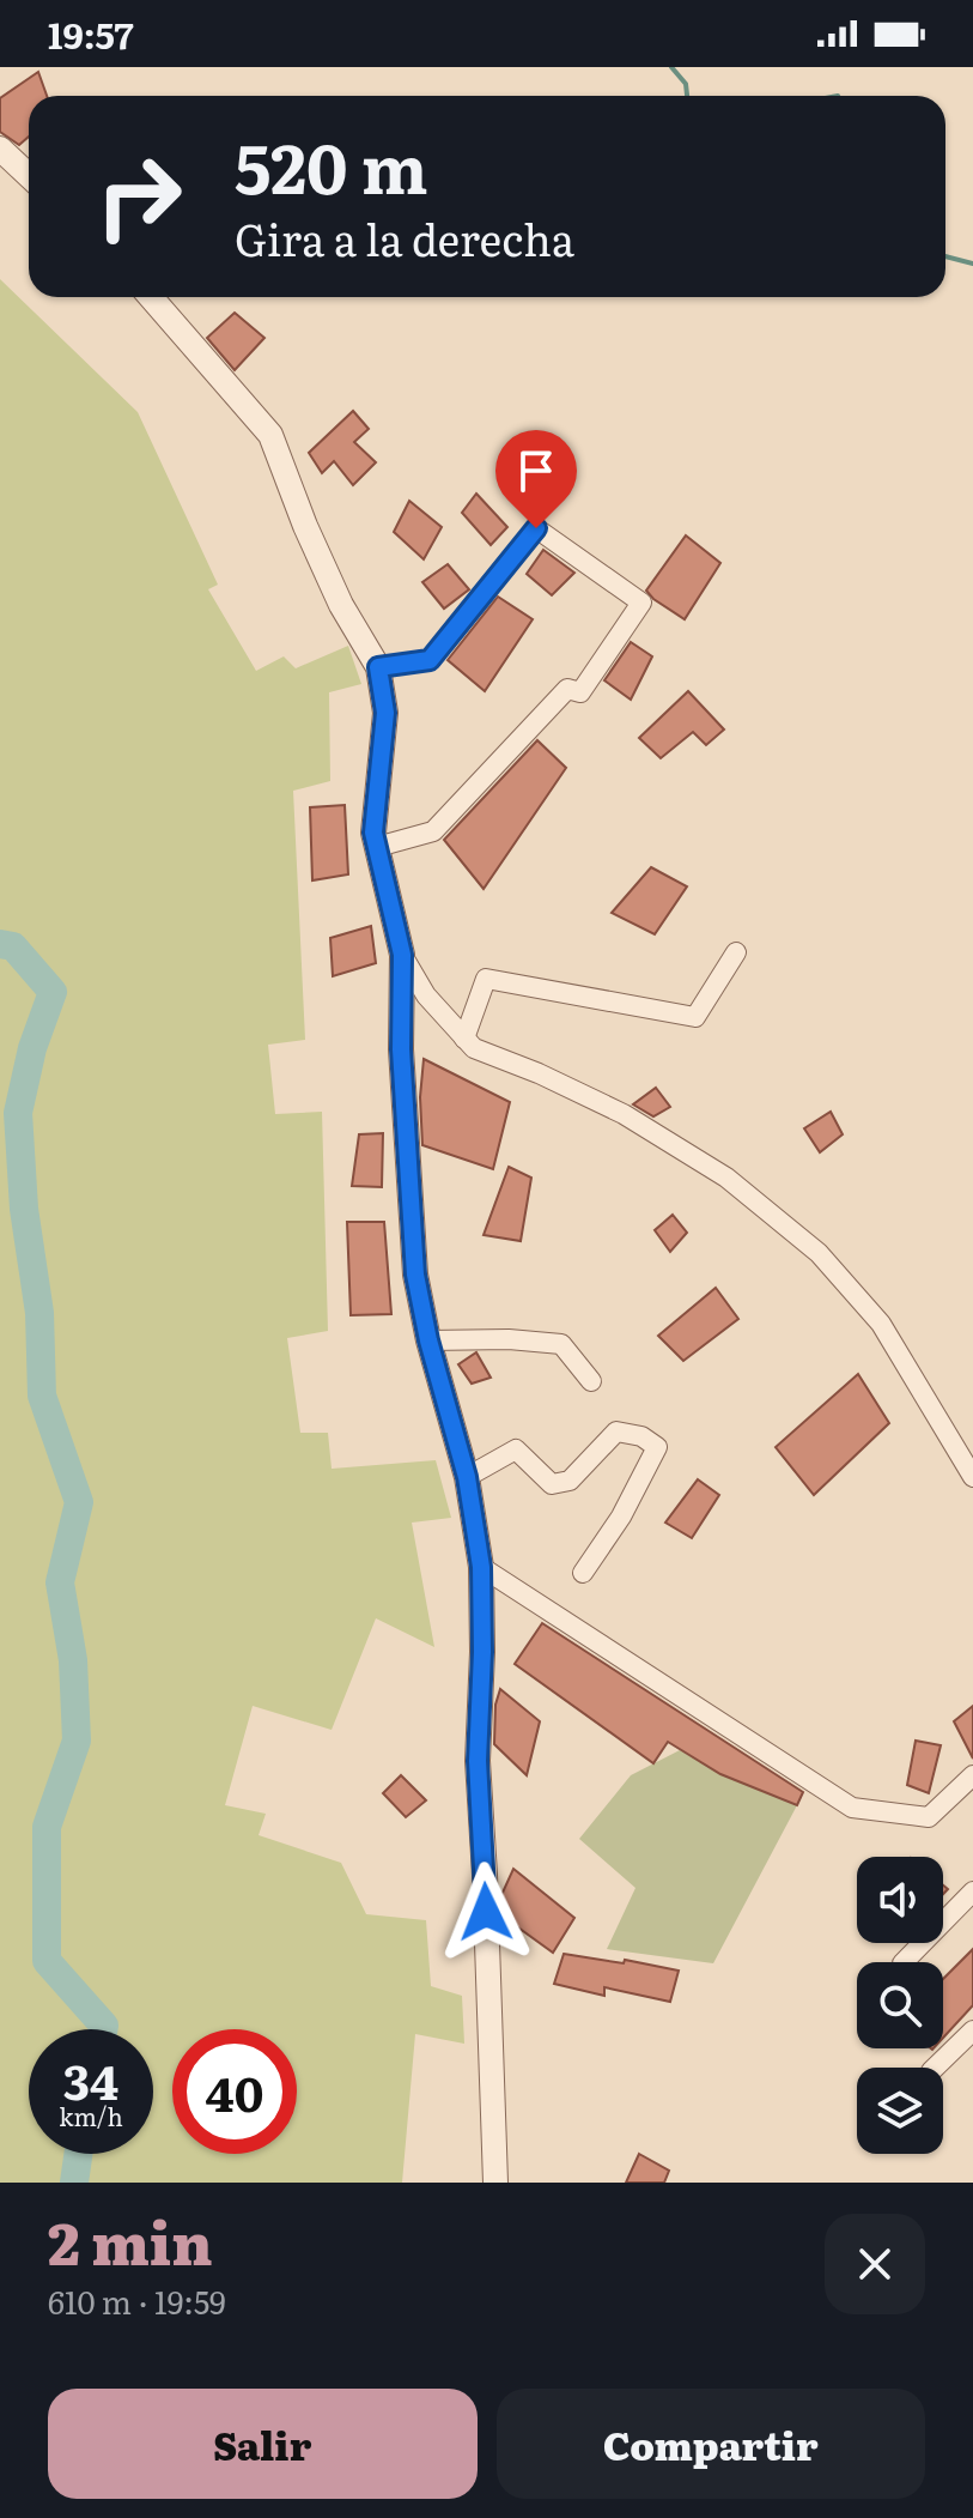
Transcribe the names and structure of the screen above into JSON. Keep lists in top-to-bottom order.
{
  "page": {
    "status": "19:57",
    "turn": ["520 m", "Gira a la derecha"],
    "speed": "34 km/h",
    "limit": "40",
    "heading": ["2 min", "610 m · 19:59"],
    "buttons": ["Salir", "Compartir"]
  }
}
